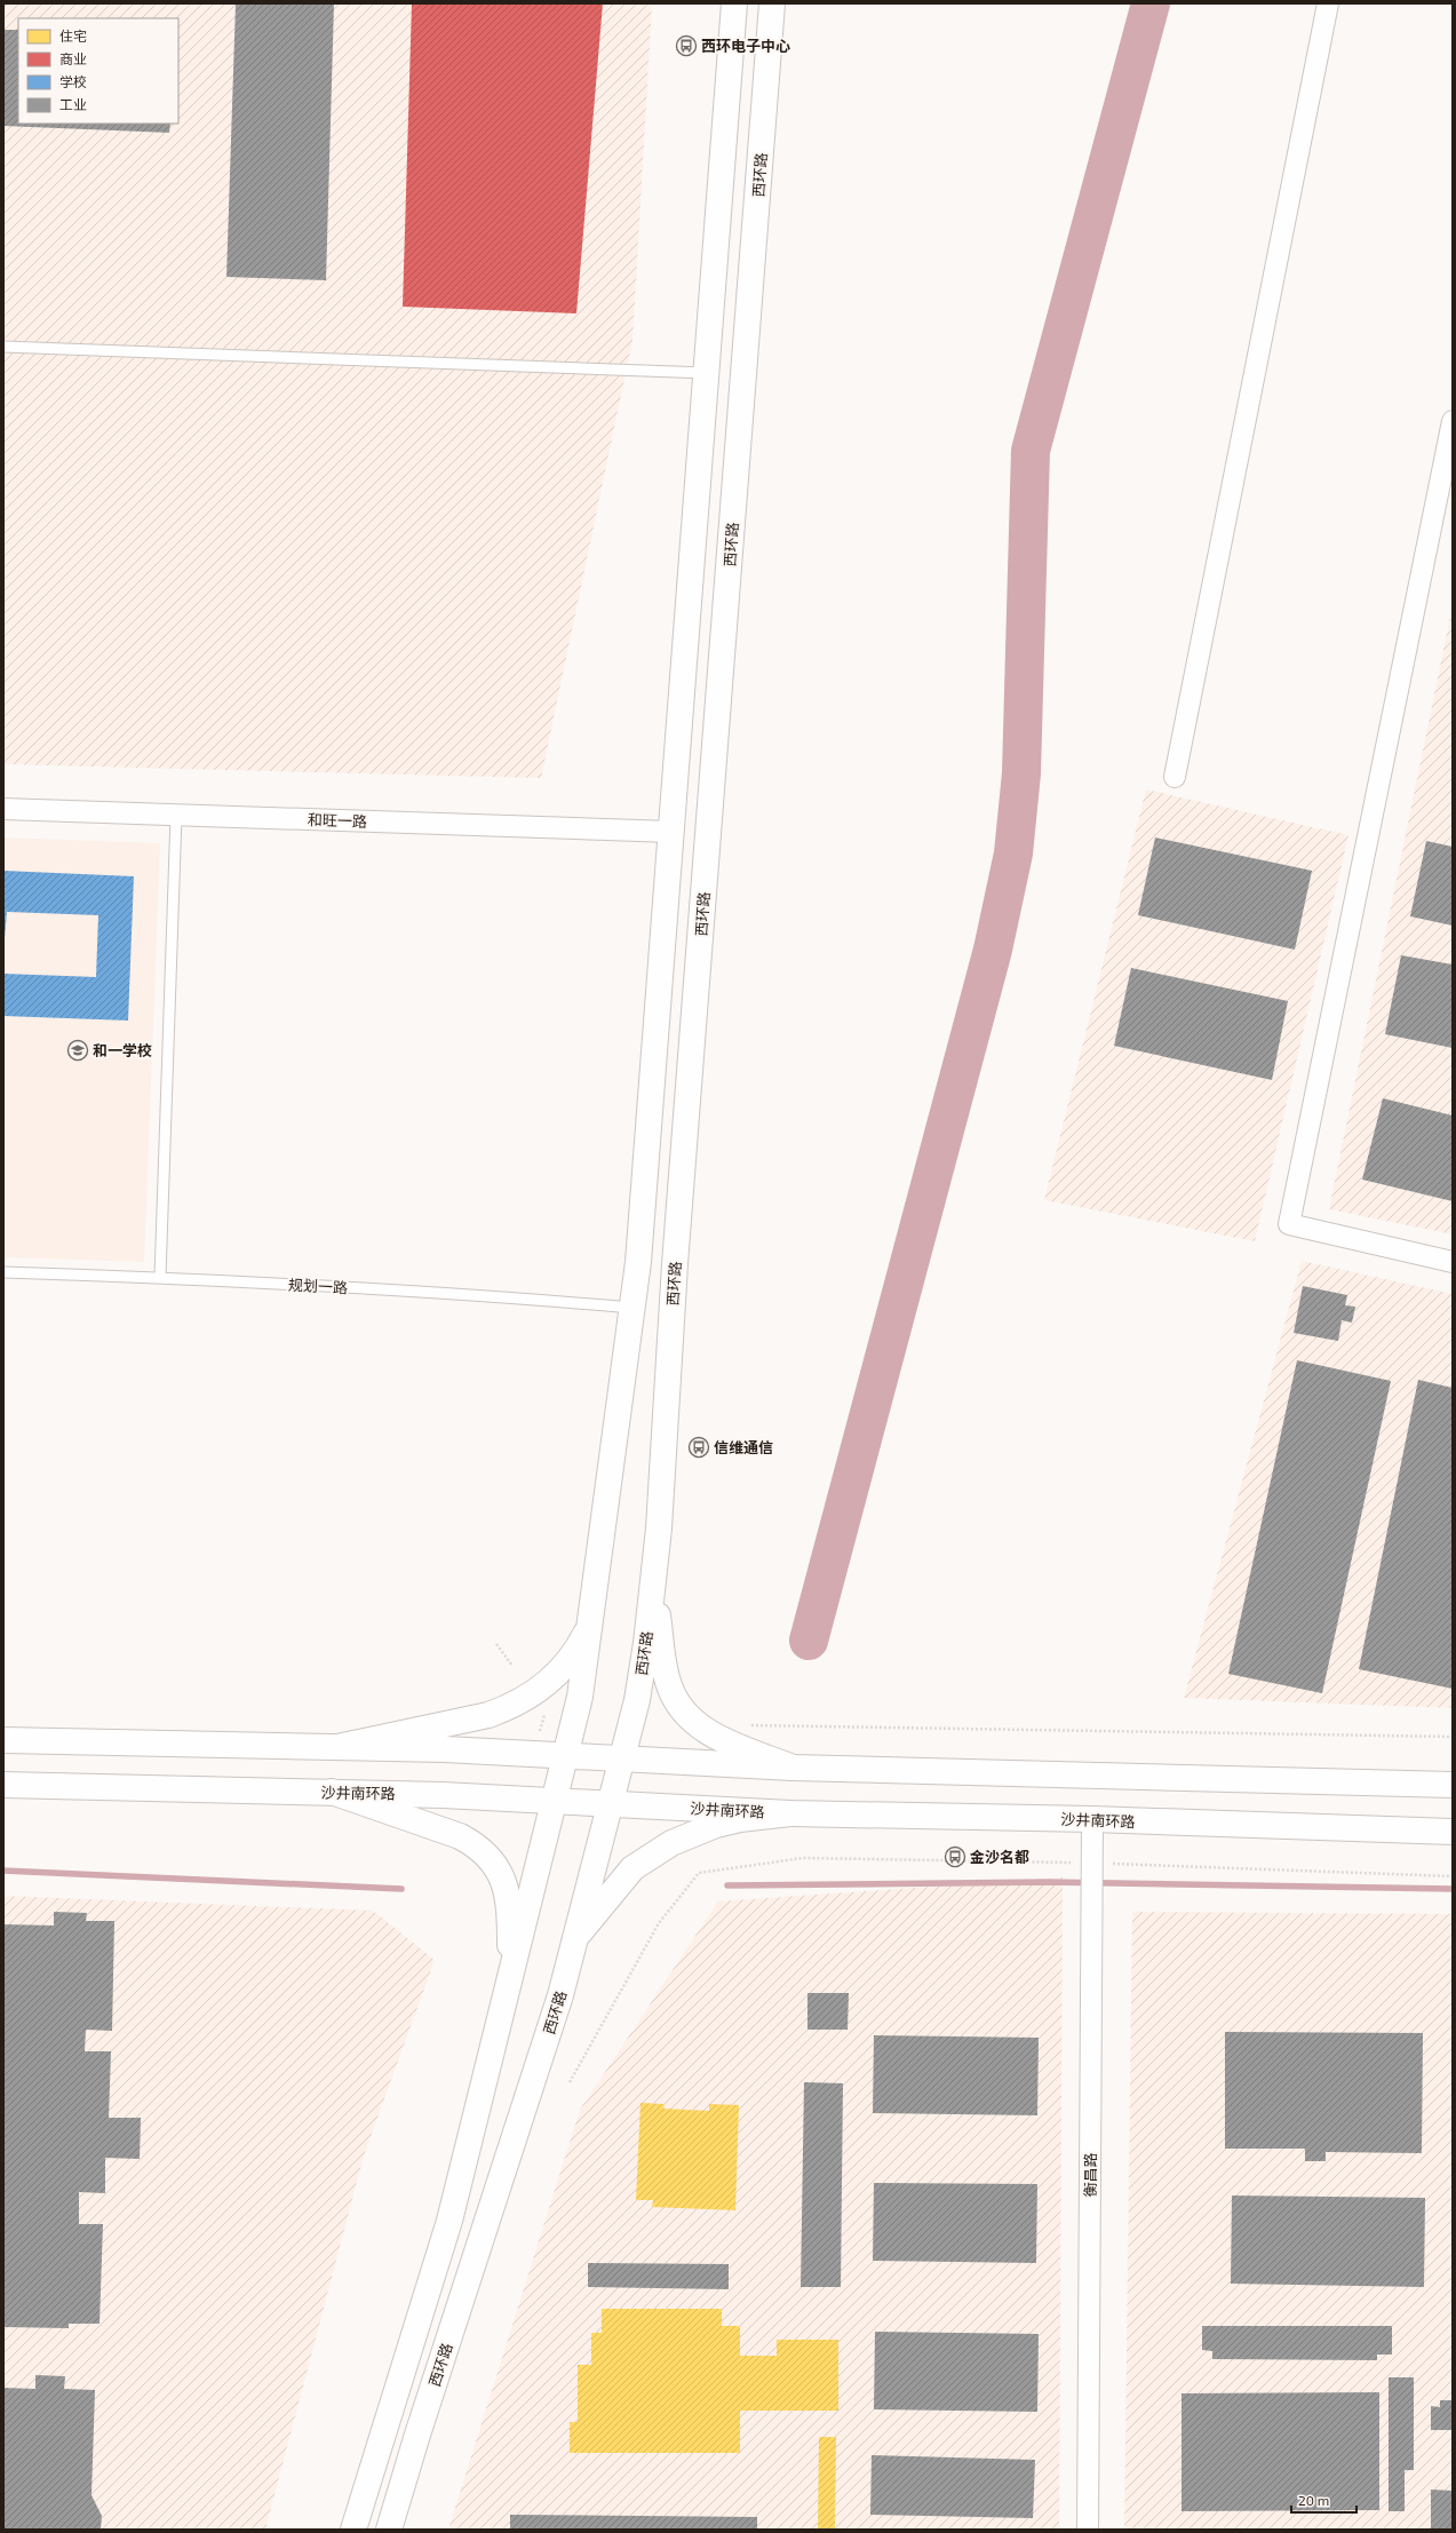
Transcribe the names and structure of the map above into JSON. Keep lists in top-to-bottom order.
{
  "streets": {
    "main road": ["西环路", "沙井南环路"],
    "street": ["和旺一路", "衡昌路"],
    "lane": ["规划一路"]
  },
  "crossings": [
    ["西环路", "沙井南环路"],
    ["沙井南环路", "衡昌路"]
  ],
  "places": {
    "bus stop": ["西环电子中心", "信维通信", "金沙名都"],
    "school or university": ["和一学校"]
  },
  "legend": [
    "住宅",
    "商业",
    "学校",
    "工业"
  ],
  "scale_bar": "20 m"
}
